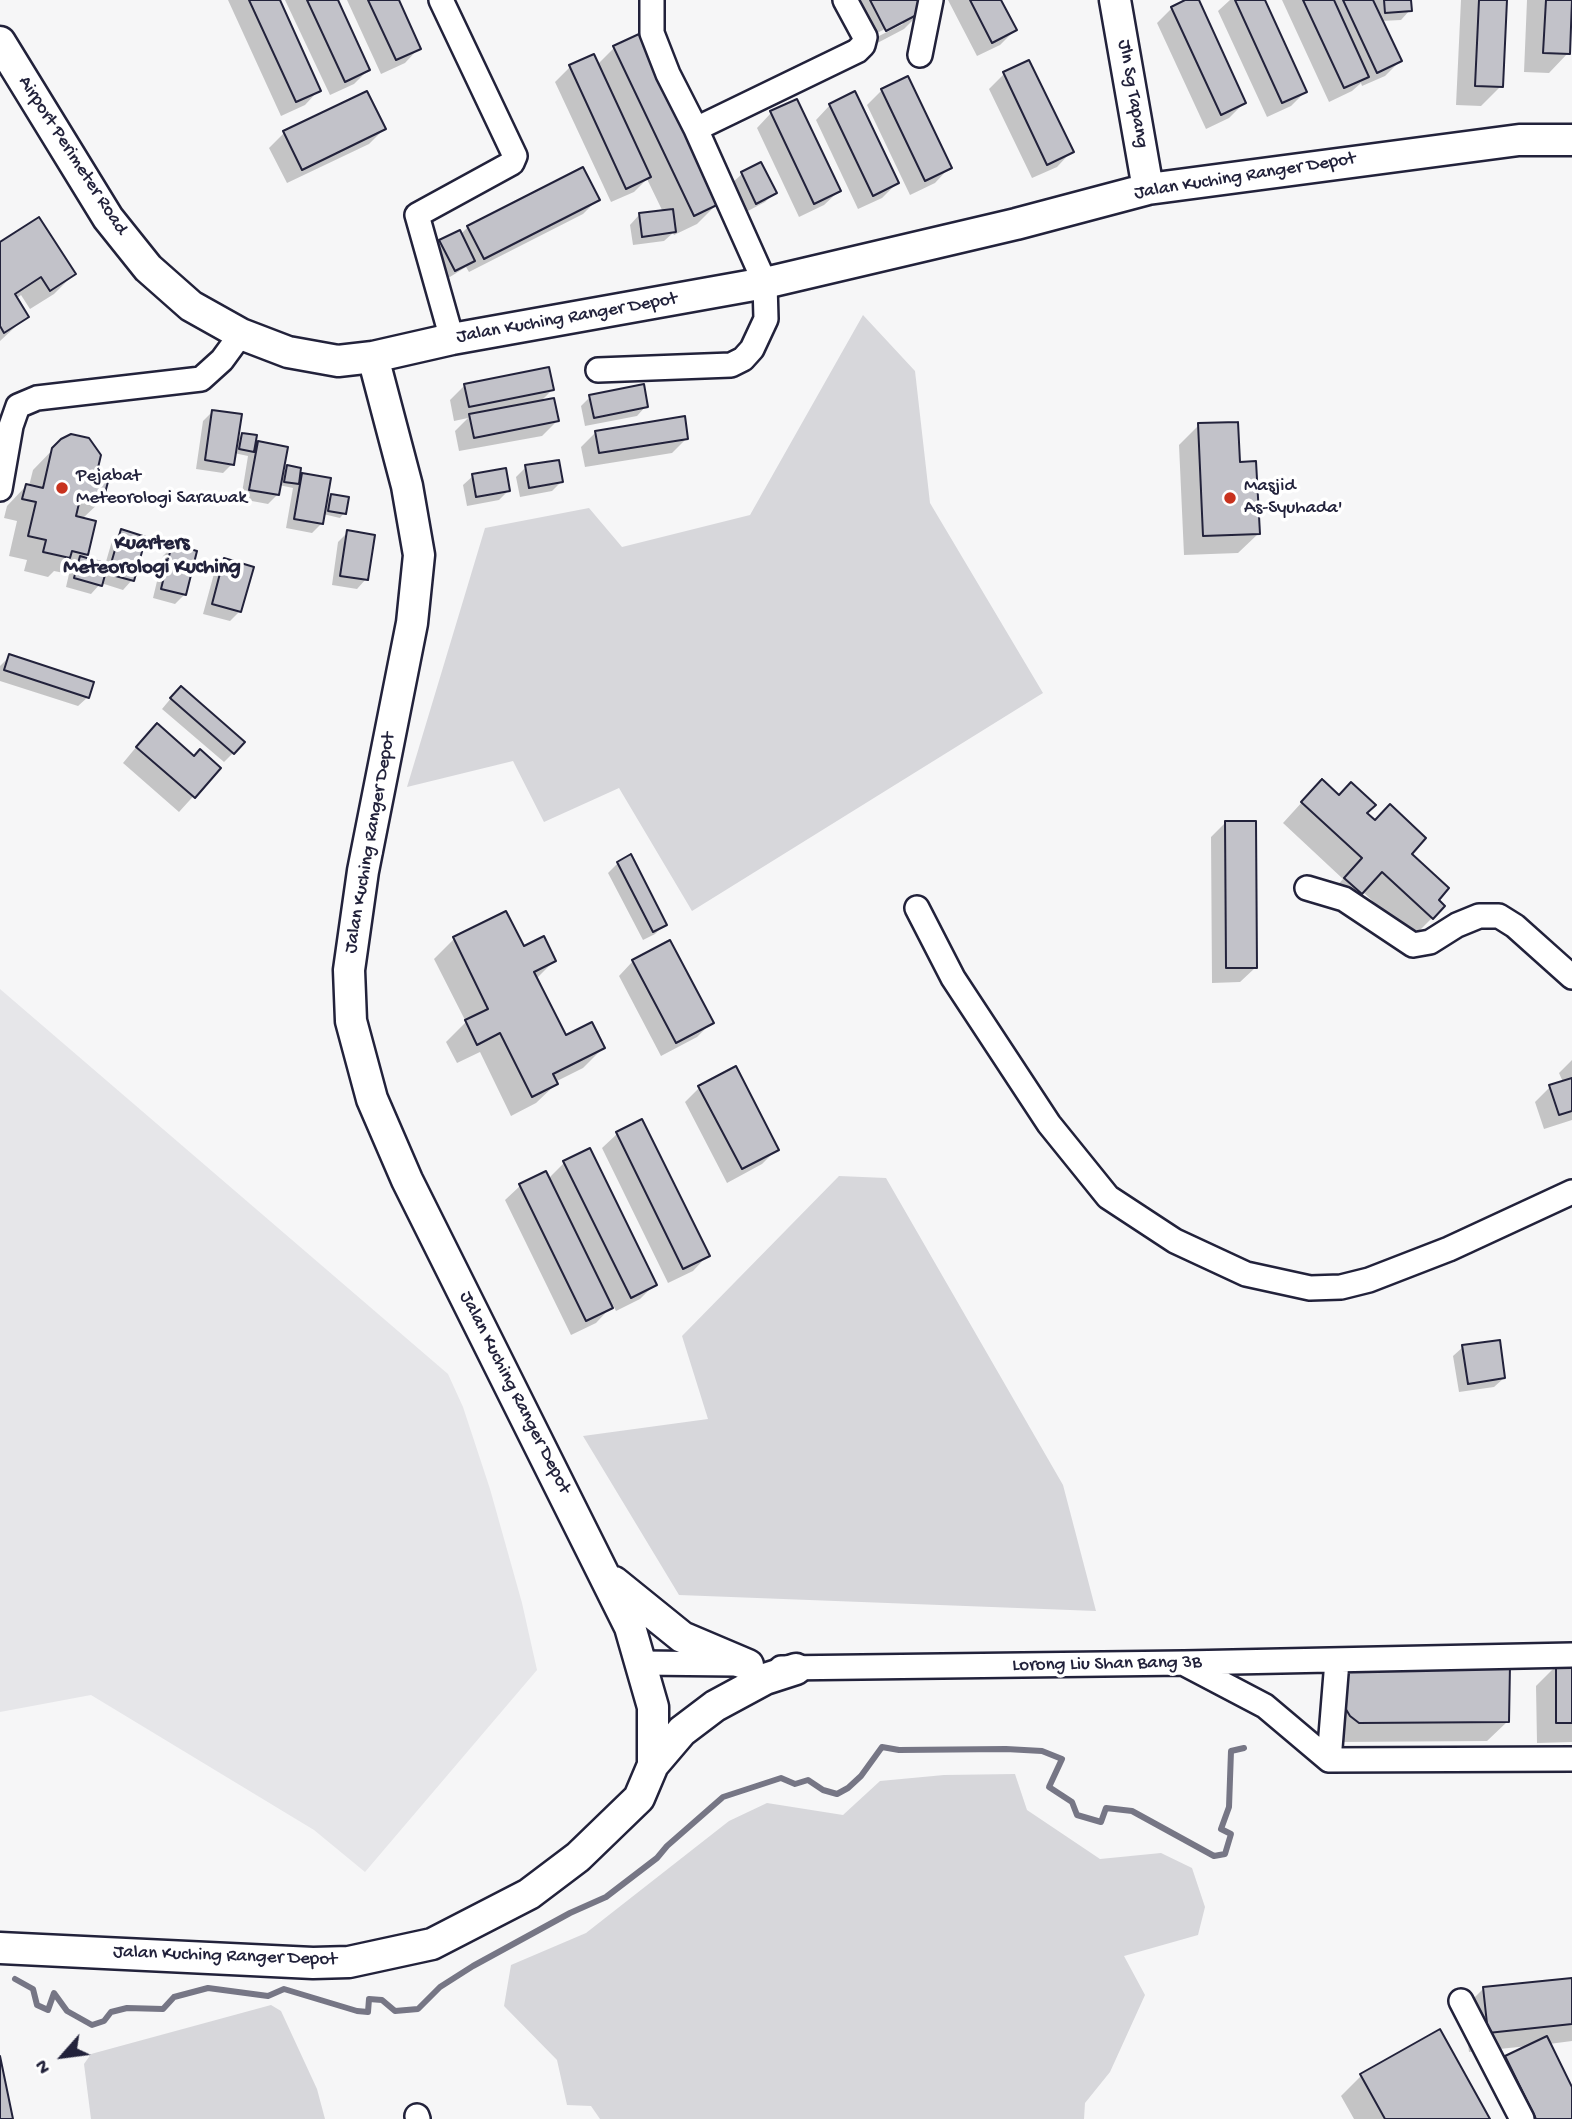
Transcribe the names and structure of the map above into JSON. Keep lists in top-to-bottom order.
{
  "streets": {
    "street": [
      "Jln Sg Tapang",
      "Airport Perimeter Road",
      "Jalan Kuching Ranger Depot",
      "Lorong Liu Shan Bang 3B"
    ]
  },
  "crossings": [
    ["Jln Sg Tapang", "Jalan Kuching Ranger Depot"],
    ["Airport Perimeter Road", "Jalan Kuching Ranger Depot"],
    ["Jalan Kuching Ranger Depot", "Lorong Liu Shan Bang 3B"]
  ],
  "districts": ["Kuarters Meteorologi Kuching"],
  "places": ["Pejabat Meteorologi Sarawak", "Masjid As-Syuhada'"],
  "north": "bottom left"
}
